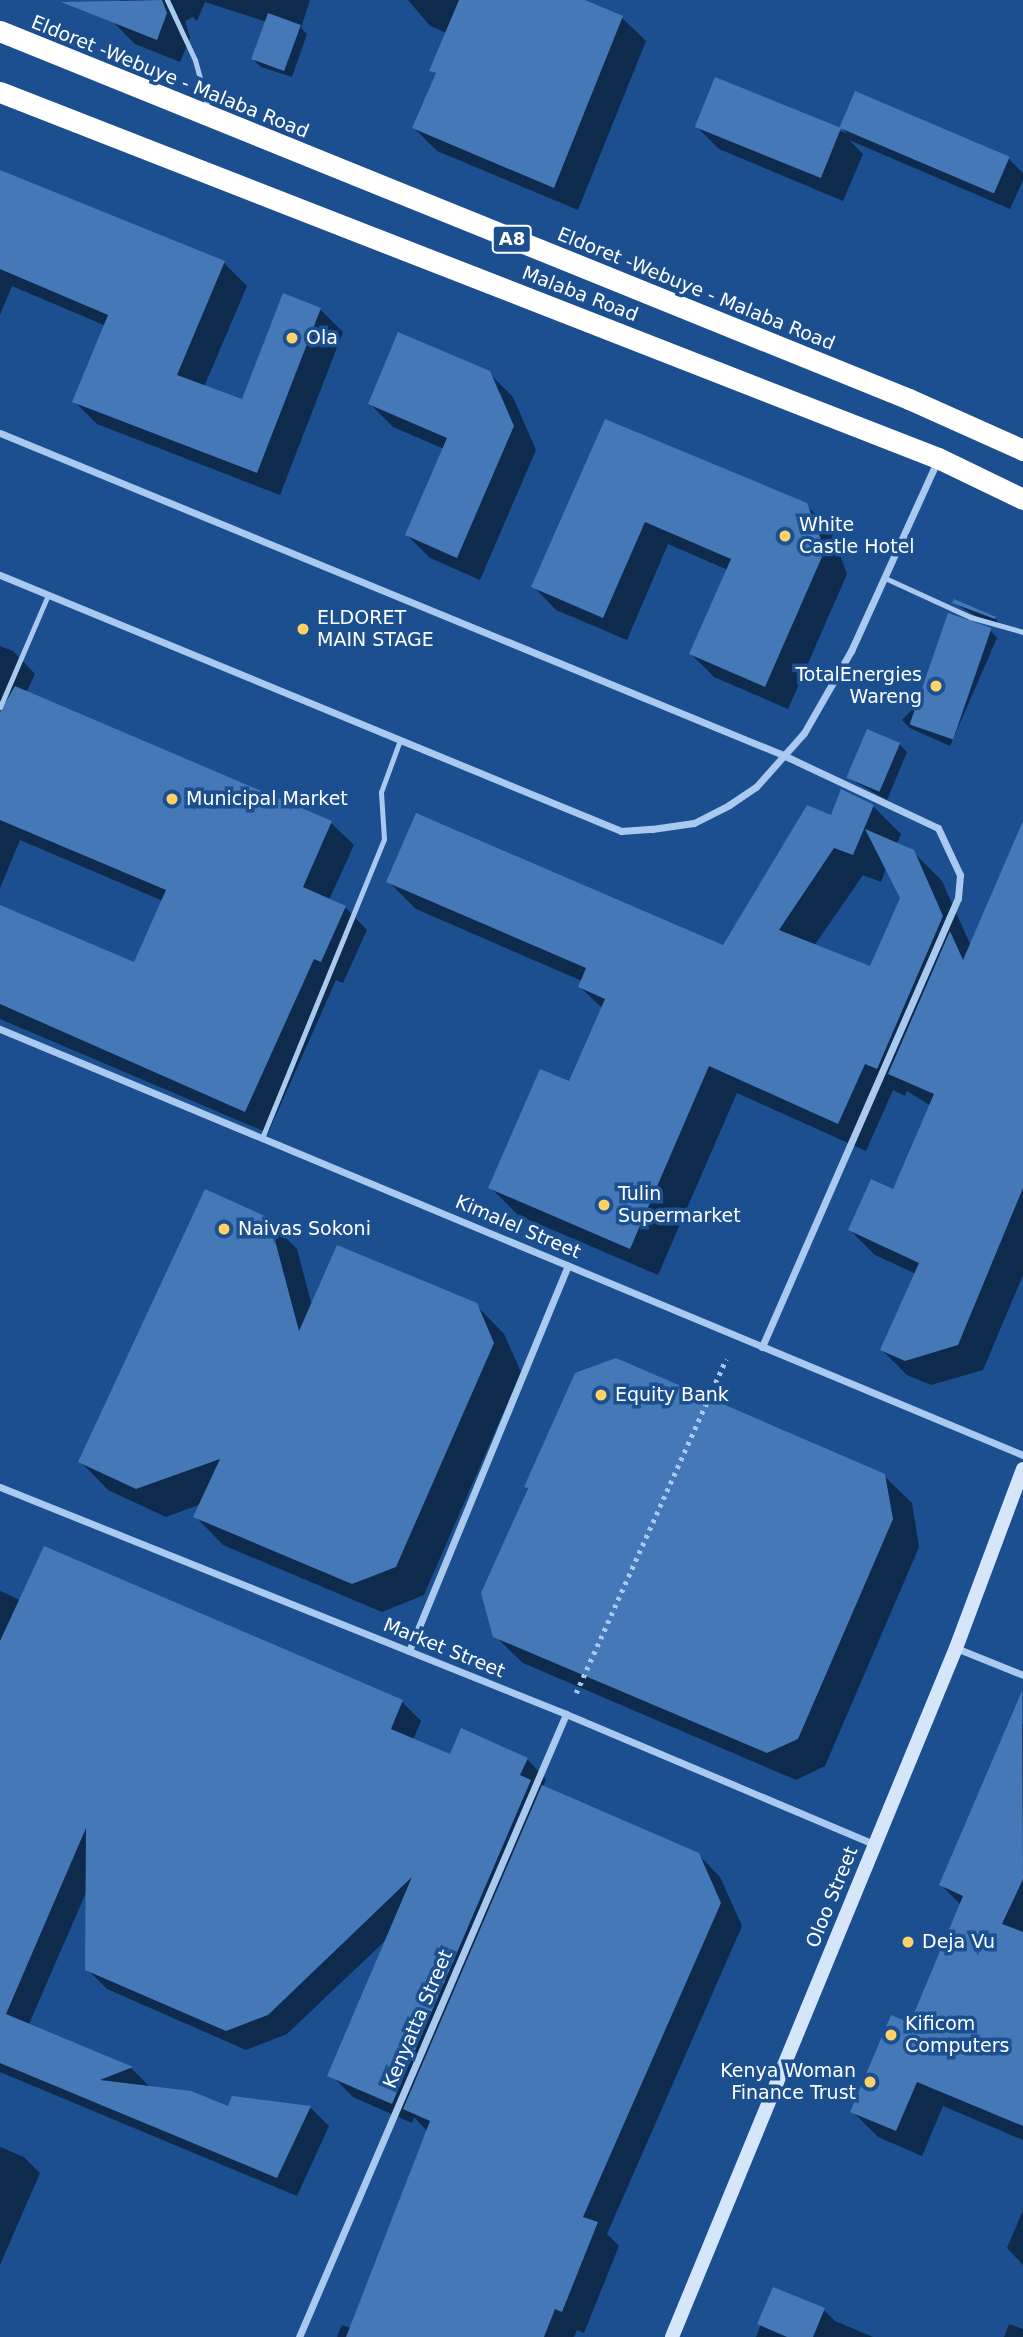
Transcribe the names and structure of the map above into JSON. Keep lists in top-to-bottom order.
{
  "streets": {
    "highway": ["Eldoret -Webuye - Malaba Road", "A8", "Malaba Road"],
    "street": [
      "Kimalel Street",
      "Market Street",
      "Oloo Street",
      "Kenyatta Street"
    ]
  },
  "crossings": [
    ["Market Street", "Oloo Street"],
    ["Market Street", "Kenyatta Street"]
  ],
  "places": [
    "Ola",
    "White Castle Hotel",
    "ELDORET MAIN STAGE",
    "TotalEnergies Wareng",
    "Municipal Market",
    "Tulin Supermarket",
    "Naivas Sokoni",
    "Equity Bank",
    "Deja Vu",
    "Kificom Computers",
    "Kenya Woman Finance Trust"
  ]
}
